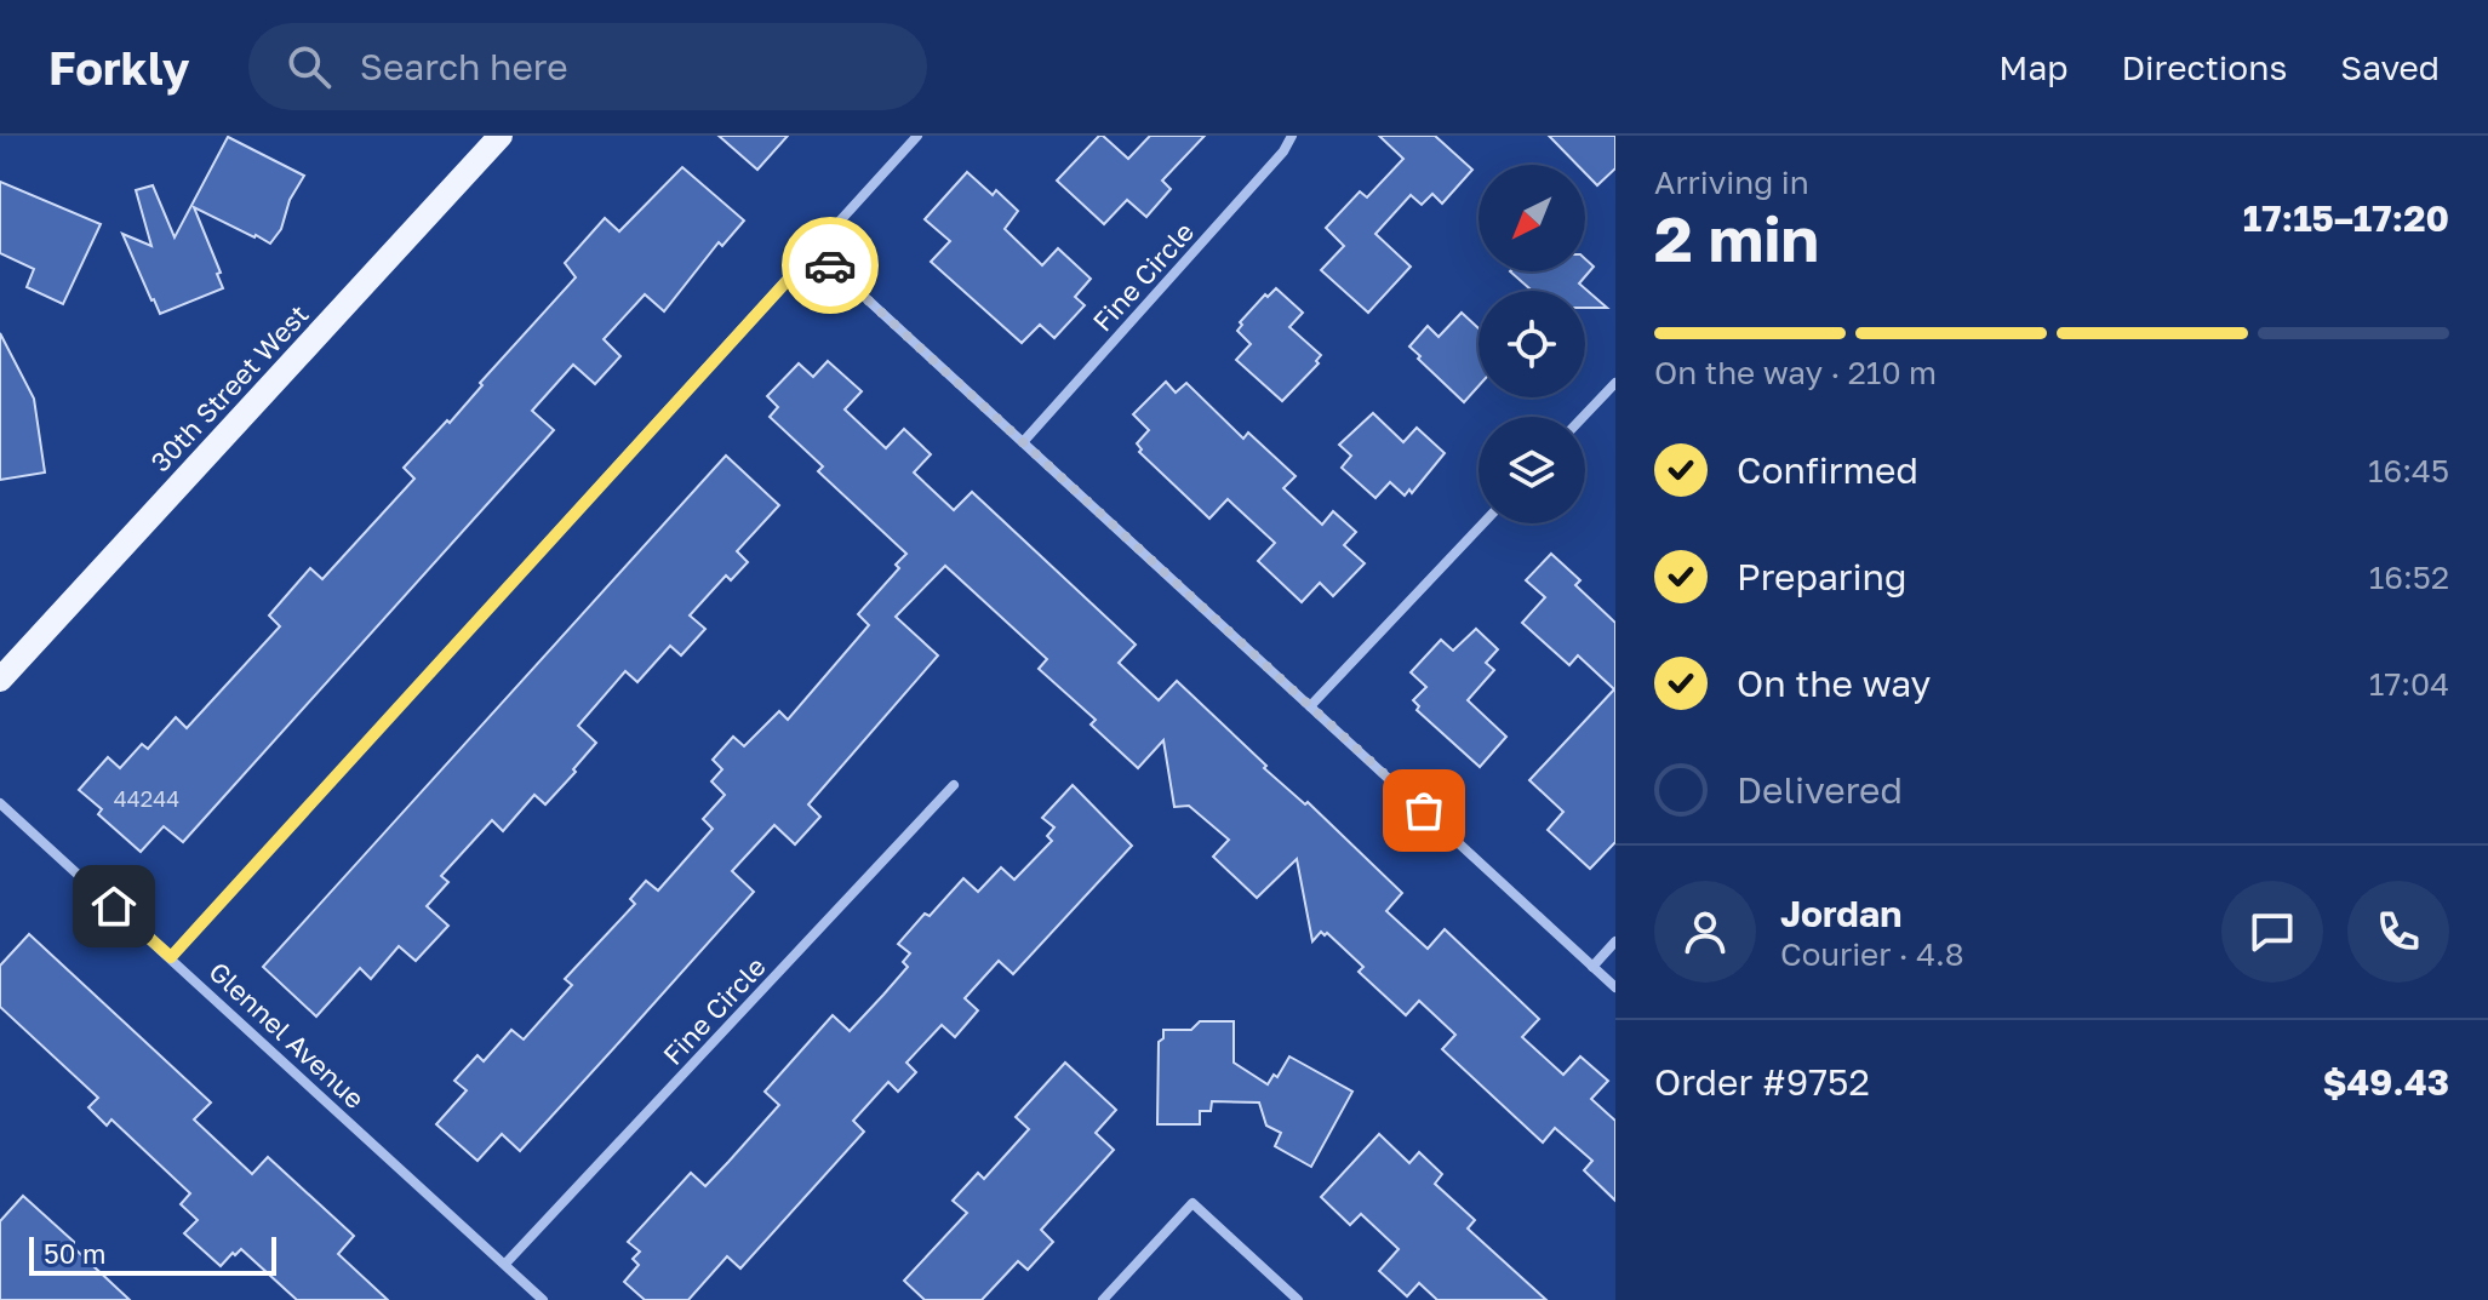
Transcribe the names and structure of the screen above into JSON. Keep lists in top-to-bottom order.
{
  "streets": {
    "main road": ["30th Street West"],
    "street": ["Fine Circle", "Glennel Avenue"]
  },
  "crossings": [
    ["Fine Circle", "Glennel Avenue"]
  ],
  "house_numbers": ["44244"],
  "scale_bar": "50 m",
  "north": "bottom left",
  "page": {
    "header": "Forkly",
    "search": "Search here",
    "nav": ["Map", "Directions", "Saved"],
    "heading": ["2 min", "Arriving in", "17:15–17:20"],
    "panel": [
      "Jordan",
      "Courier · 4.8",
      "Order #9752",
      "$49.43"
    ],
    "bar": "On the way · 210 m",
    "list": [
      ["Confirmed", "16:45"],
      ["Preparing", "16:52"],
      ["On the way", "17:04"],
      "Delivered"
    ],
    "scale": "50 m"
  }
}
